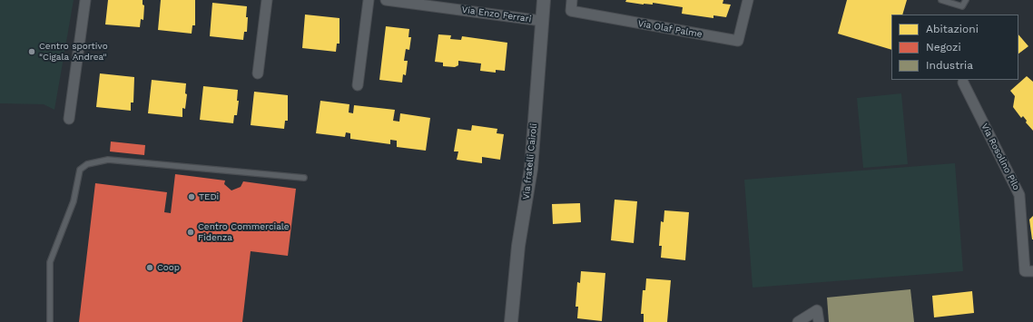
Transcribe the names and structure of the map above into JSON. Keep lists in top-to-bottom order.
{
  "streets": {
    "street": [
      "Via Enzo Ferrari",
      "Via Olaf Palme",
      "Via Rosolino Pilo",
      "Via fratelli Cairoli"
    ]
  },
  "crossings": [
    ["Via Enzo Ferrari", "Via fratelli Cairoli"]
  ],
  "places": [
    "Centro sportivo \"Cigala Andrea\"",
    "TEDi",
    "Centro Commerciale Fidenza",
    "Coop"
  ],
  "legend": ["Abitazioni", "Negozi", "Industria"]
}
